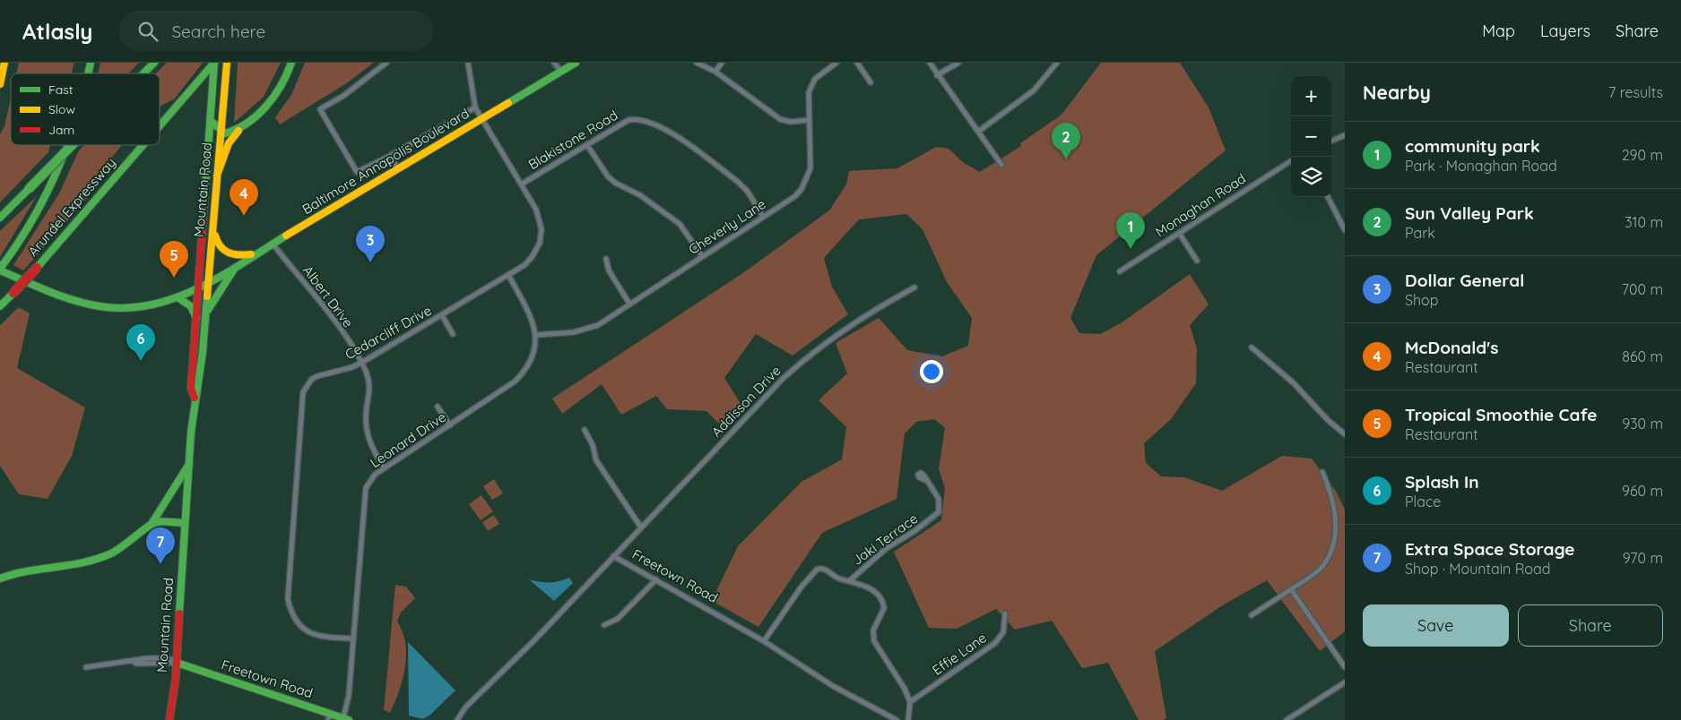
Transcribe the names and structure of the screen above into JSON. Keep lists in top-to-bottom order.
{
  "streets": {
    "main road": [
      "Baltimore Annapolis Boulevard",
      "Mountain Road",
      "Arundel Expressway",
      "Freetown Road"
    ],
    "street": [
      "Blakistone Road",
      "Monaghan Road",
      "Cheverly Lane",
      "Albert Drive",
      "Cedarcliff Drive",
      "Addisson Drive",
      "Leonard Drive",
      "Jaki Terrace",
      "Effie Lane"
    ]
  },
  "crossings": [
    ["Blakistone Road", "Cheverly Lane"],
    ["Blakistone Road", "Cedarcliff Drive"],
    ["Baltimore Annapolis Boulevard", "Mountain Road"],
    ["Baltimore Annapolis Boulevard", "Albert Drive"],
    ["Baltimore Annapolis Boulevard", "Cedarcliff Drive"],
    ["Mountain Road", "Arundel Expressway"],
    ["Mountain Road", "Freetown Road"],
    ["Cheverly Lane", "Leonard Drive"],
    ["Albert Drive", "Cedarcliff Drive"],
    ["Albert Drive", "Leonard Drive"],
    ["Cedarcliff Drive", "Leonard Drive"],
    ["Addisson Drive", "Freetown Road"],
    ["Leonard Drive", "Freetown Road"],
    ["Jaki Terrace", "Freetown Road"]
  ],
  "legend": ["Fast", "Slow", "Jam"],
  "page": {
    "header": "Atlasly",
    "search": "Search here",
    "nav": ["Map", "Layers", "Share"],
    "heading": ["Nearby", "7 results"],
    "map_buttons": ["+", "−"],
    "list": [
      {
        "mark": "1",
        "name": "community park",
        "note": "Park · Monaghan Road",
        "value": "290 m"
      },
      {
        "mark": "2",
        "name": "Sun Valley Park",
        "note": "Park",
        "value": "310 m"
      },
      {
        "mark": "3",
        "name": "Dollar General",
        "note": "Shop",
        "value": "700 m"
      },
      {
        "mark": "4",
        "name": "McDonald's",
        "note": "Restaurant",
        "value": "860 m"
      },
      {
        "mark": "5",
        "name": "Tropical Smoothie Cafe",
        "note": "Restaurant",
        "value": "930 m"
      },
      {
        "mark": "6",
        "name": "Splash In",
        "note": "Place",
        "value": "960 m"
      },
      {
        "mark": "7",
        "name": "Extra Space Storage",
        "note": "Shop · Mountain Road",
        "value": "970 m"
      }
    ],
    "pins": [
      "2",
      "4",
      "1",
      "3",
      "5",
      "6",
      "7"
    ],
    "buttons": ["Save", "Share"]
  }
}
